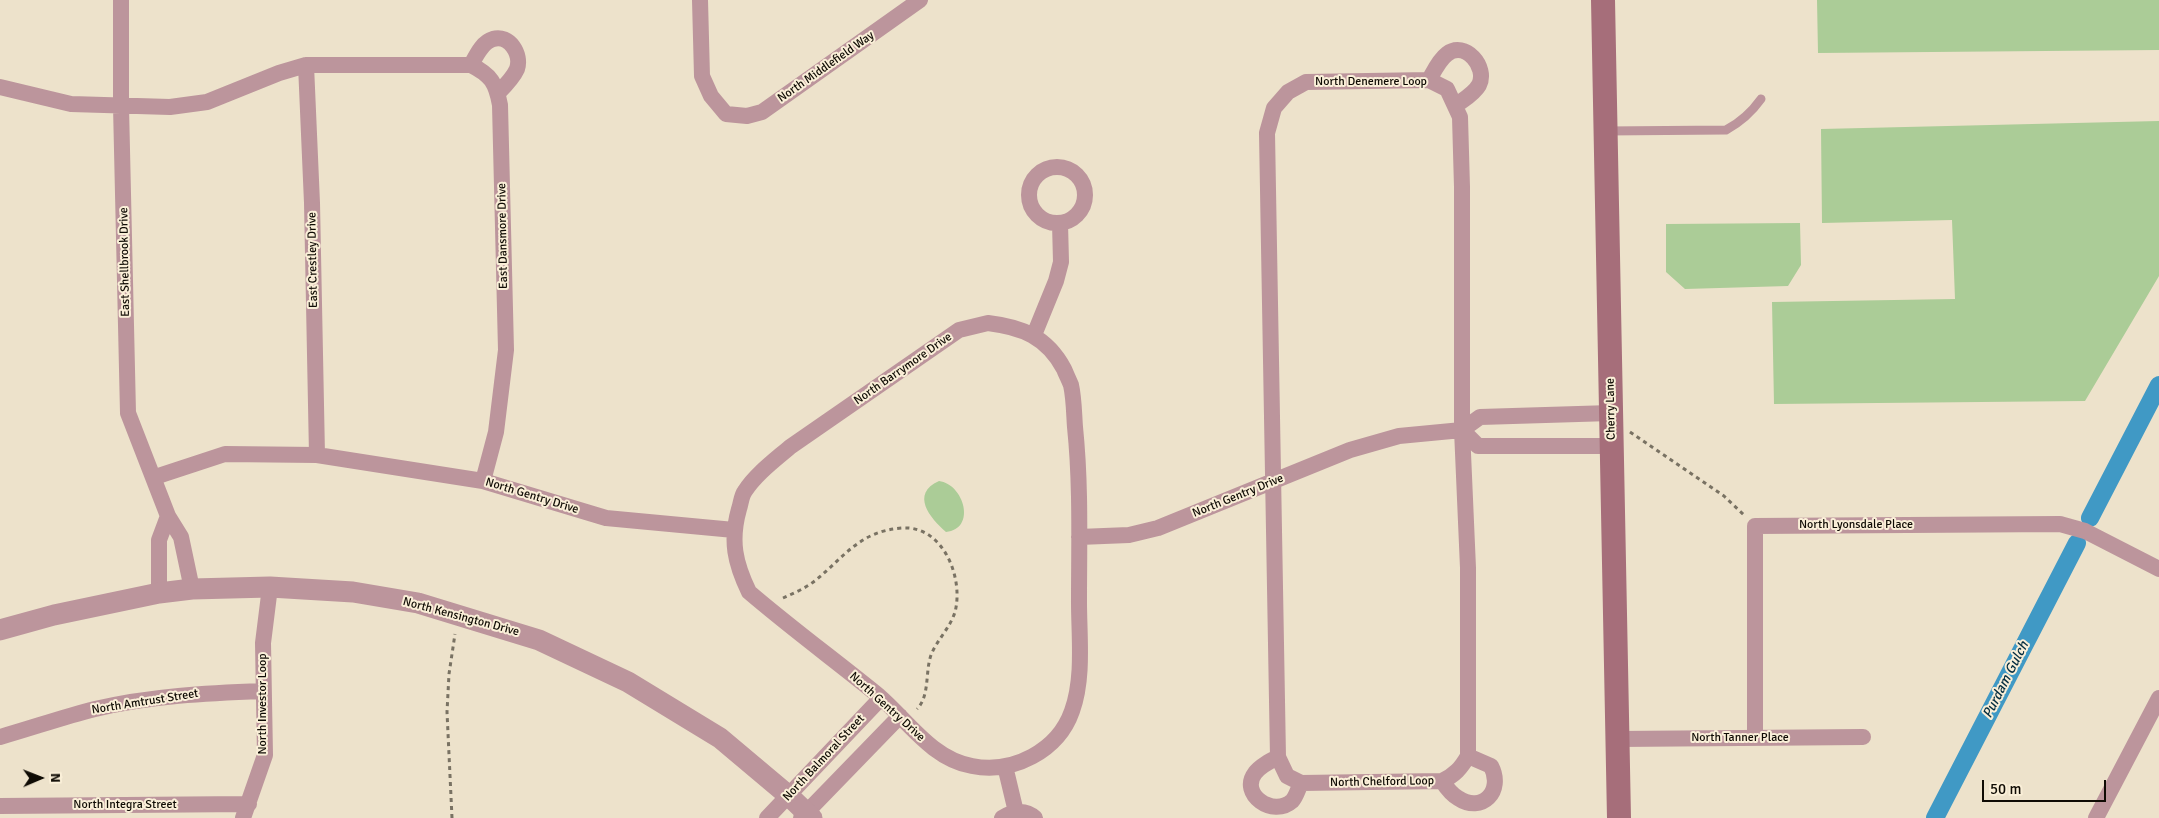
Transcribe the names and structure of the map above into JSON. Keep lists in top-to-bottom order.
{
  "streets": {
    "main road": ["Cherry Lane"],
    "street": [
      "North Middlefield Way",
      "North Denemere Loop",
      "East Dansmore Drive",
      "East Crestley Drive",
      "East Shellbrook Drive",
      "North Barrymore Drive",
      "North Gentry Drive",
      "North Lyonsdale Place",
      "North Kensington Drive",
      "North Amtrust Street",
      "North Investor Loop",
      "North Tanner Place",
      "North Balmoral Street",
      "North Chelford Loop",
      "North Integra Street"
    ]
  },
  "crossings": [
    ["North Denemere Loop", "North Gentry Drive"],
    ["East Dansmore Drive", "North Gentry Drive"],
    ["East Crestley Drive", "North Gentry Drive"],
    ["East Shellbrook Drive", "North Gentry Drive"],
    ["East Shellbrook Drive", "North Kensington Drive"],
    ["North Barrymore Drive", "North Gentry Drive"],
    ["Cherry Lane", "North Gentry Drive"],
    ["Cherry Lane", "North Tanner Place"],
    ["North Gentry Drive", "North Balmoral Street"],
    ["North Kensington Drive", "North Investor Loop"],
    ["North Kensington Drive", "North Balmoral Street"],
    ["North Amtrust Street", "North Investor Loop"],
    ["North Investor Loop", "North Integra Street"]
  ],
  "water": ["Purdam Gulch"],
  "scale_bar": "50 m",
  "north": "right"
}
